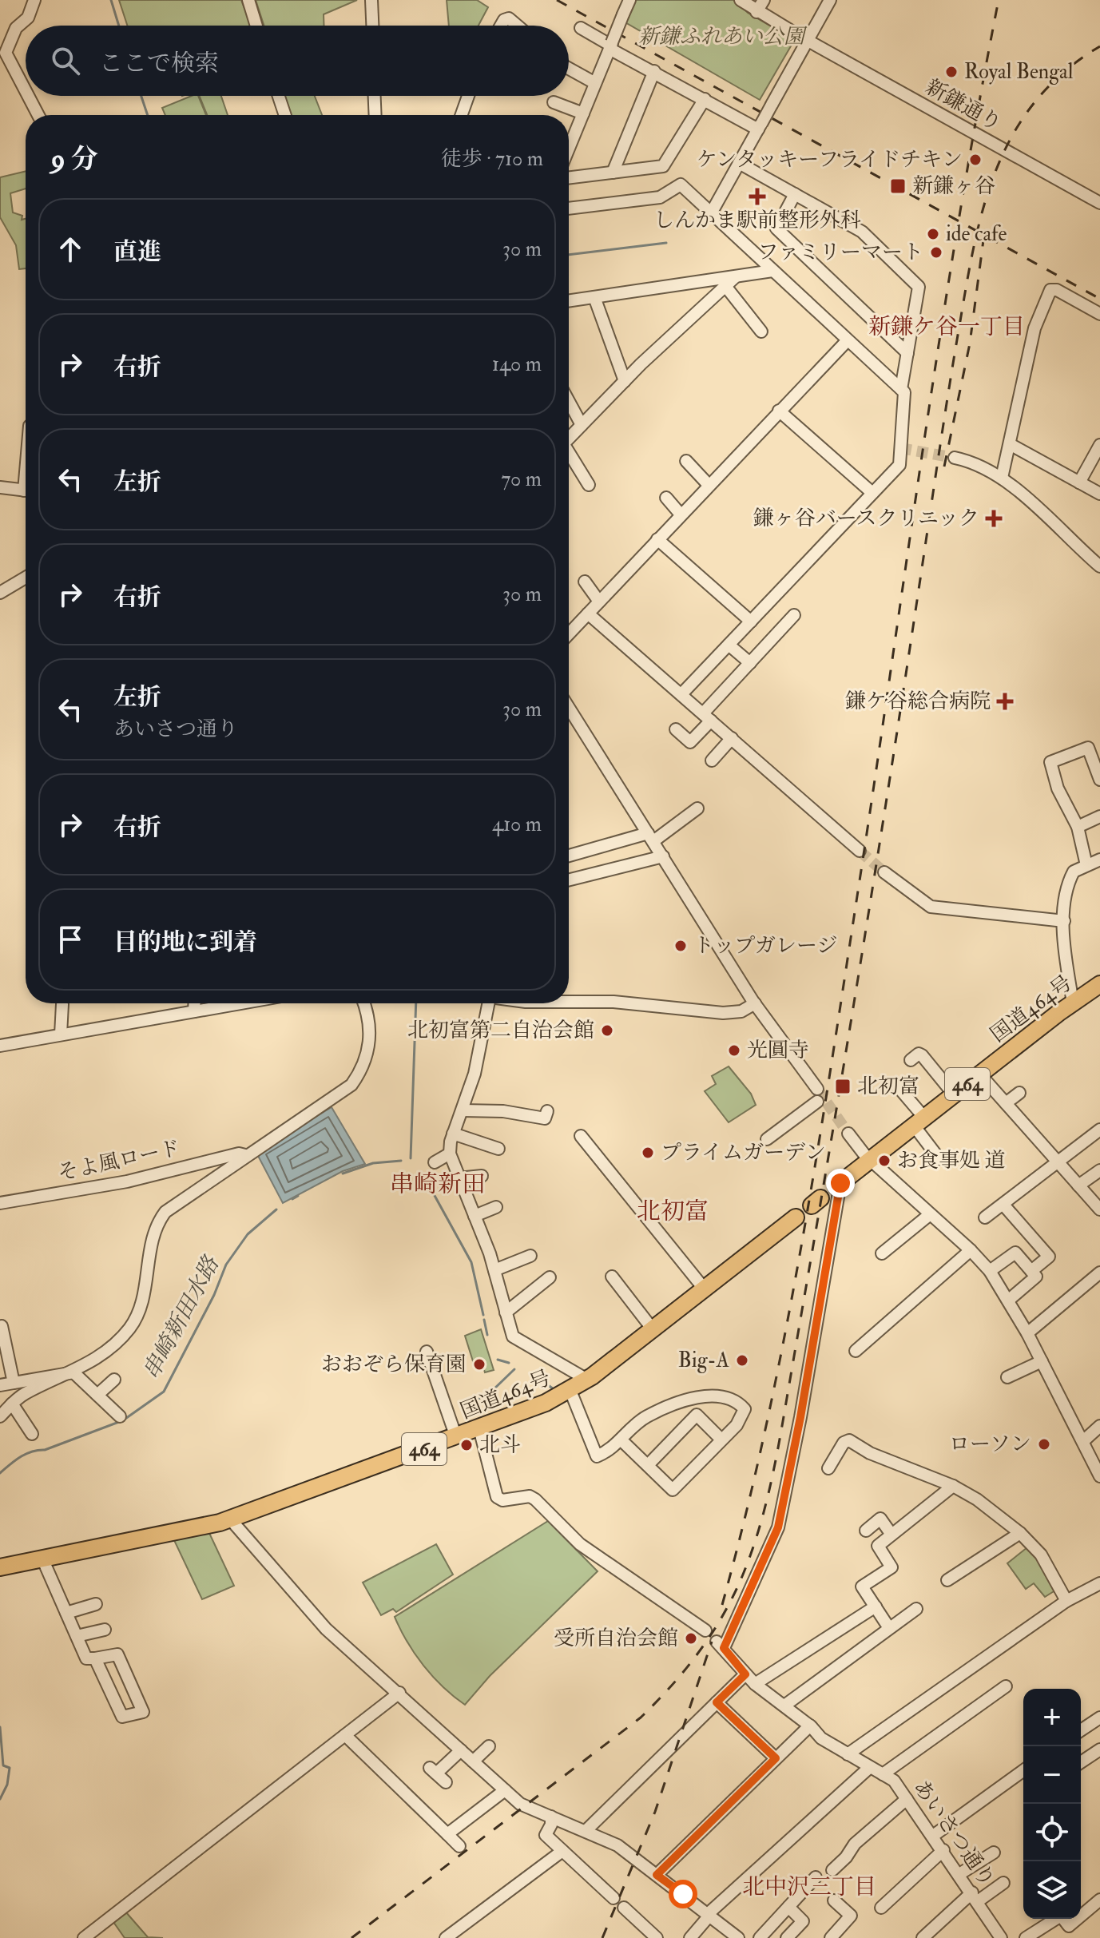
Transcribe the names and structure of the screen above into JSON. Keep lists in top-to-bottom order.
{
  "streets": {
    "highway": ["国道464号", "464"],
    "street": ["新鎌通り", "そよ風ロード", "あいさつ通り"]
  },
  "crossings": [
    ["国道464号", "あいさつ通り"]
  ],
  "districts": [
    "新鎌ケ谷一丁目",
    "串崎新田",
    "北初富",
    "北中沢三丁目"
  ],
  "water": ["串崎新田水路"],
  "parks": ["新鎌ふれあい公園"],
  "places": {
    "other": [
      "Royal Bengal",
      "ケンタッキーフライドチキン",
      "ide cafe",
      "ファミリーマート",
      "トップガレージ",
      "北初富第二自治会館",
      "光圓寺",
      "プライムガーデン",
      "お食事処 道",
      "Big-A",
      "おおぞら保育園",
      "ローソン",
      "北斗",
      "受所自治会館"
    ],
    "transit": ["新鎌ヶ谷", "北初富"],
    "health": ["しんかま駅前整形外科", "鎌ヶ谷バースクリニック", "鎌ケ谷総合病院"]
  },
  "page": {
    "search": "ここで検索",
    "heading": ["9 分", "徒歩 · 710 m"],
    "list": [
      ["直進", "30 m"],
      ["右折", "140 m"],
      ["左折", "70 m"],
      ["右折", "30 m"],
      ["左折", "あいさつ通り", "30 m"],
      ["右折", "410 m"],
      "目的地に到着"
    ],
    "map_buttons": ["+", "−"]
  }
}
